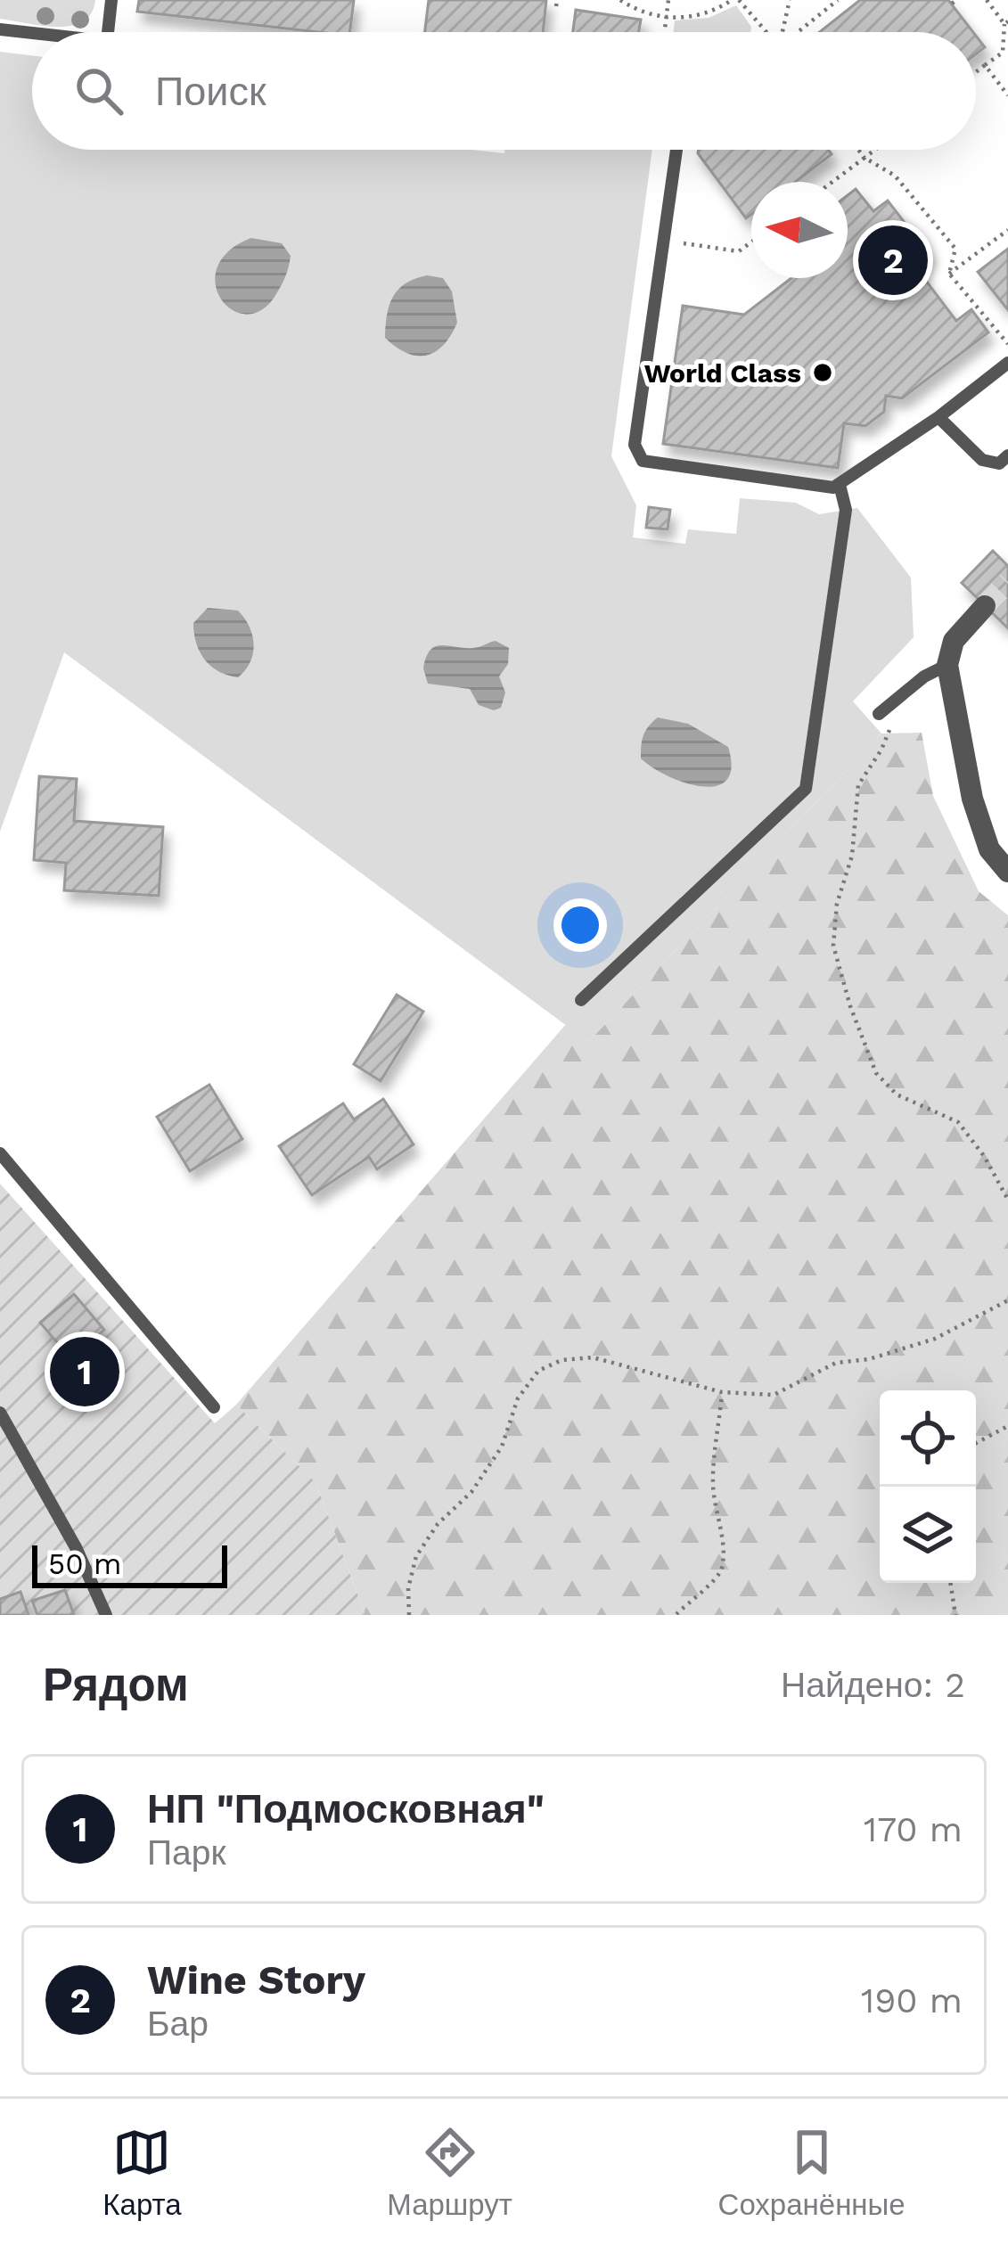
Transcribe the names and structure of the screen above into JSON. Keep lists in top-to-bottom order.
{
  "places": ["World Class"],
  "scale_bar": "50 m",
  "north": "left",
  "page": {
    "search": "Поиск",
    "pins": ["2", "1"],
    "scale": "50 m",
    "heading": ["Рядом", "Найдено: 2"],
    "list": [
      {
        "mark": "1",
        "name": "НП \"Подмосковная\"",
        "note": "Парк",
        "value": "170 m"
      },
      {
        "mark": "2",
        "name": "Wine Story",
        "note": "Бар",
        "value": "190 m"
      }
    ],
    "nav": ["Карта", "Маршрут", "Сохранённые"]
  }
}
